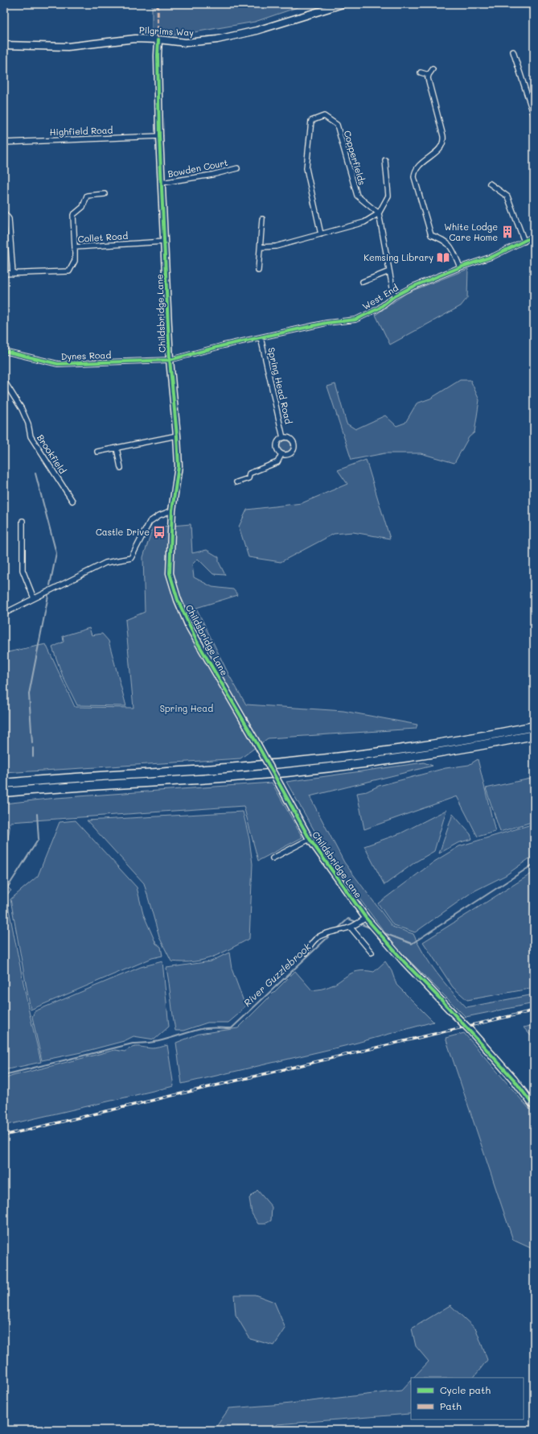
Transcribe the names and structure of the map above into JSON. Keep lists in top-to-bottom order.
{
  "streets": {
    "street": [
      "Pilgrims Way",
      "Highfield Road",
      "Copperfields",
      "Bowden Court",
      "Collet Road",
      "West End",
      "Childsbridge Lane",
      "Dynes Road",
      "Spring Head Road",
      "Brookfield"
    ]
  },
  "crossings": [
    ["Pilgrims Way", "Childsbridge Lane"],
    ["Highfield Road", "Childsbridge Lane"],
    ["Bowden Court", "Childsbridge Lane"],
    ["Collet Road", "Childsbridge Lane"],
    ["West End", "Childsbridge Lane"],
    ["West End", "Dynes Road"],
    ["West End", "Spring Head Road"],
    ["Childsbridge Lane", "Dynes Road"]
  ],
  "water": ["River Guzzlebrook"],
  "parks": ["Spring Head"],
  "places": {
    "building": ["White Lodge Care Home"],
    "library": ["Kemsing Library"],
    "bus stop": ["Castle Drive"]
  },
  "legend": ["Cycle path", "Path"]
}
